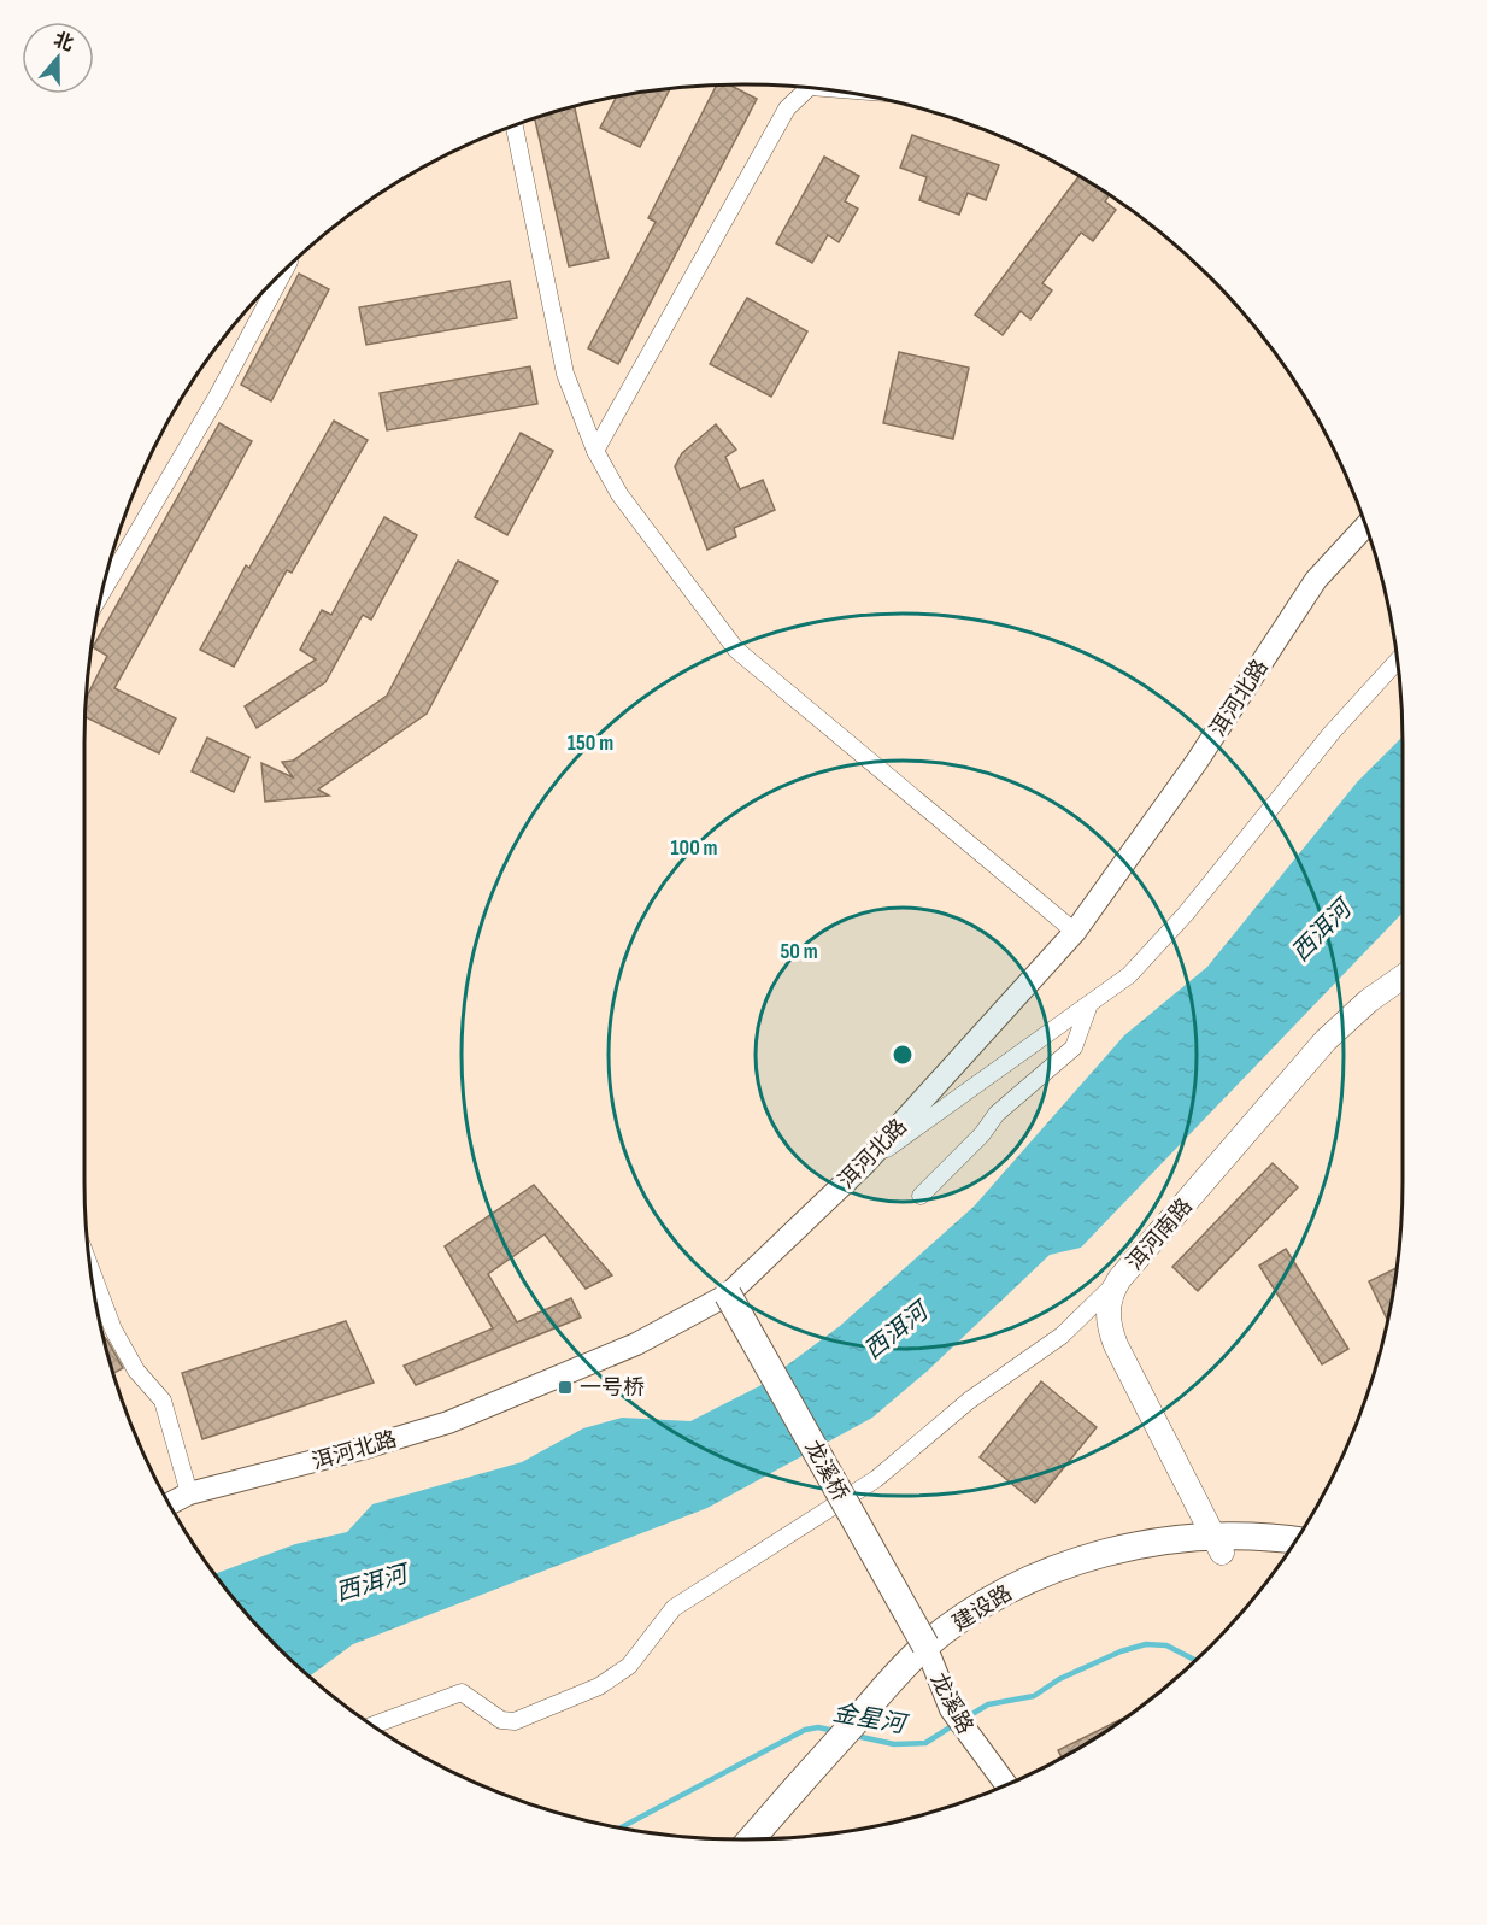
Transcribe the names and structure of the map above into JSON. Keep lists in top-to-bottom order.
{
  "streets": {
    "main road": ["洱河南路", "龙溪桥", "建设路"],
    "street": ["洱河北路", "龙溪路"]
  },
  "crossings": [
    ["洱河北路", "龙溪桥"],
    ["洱河南路", "建设路"],
    ["龙溪桥", "建设路"],
    ["龙溪桥", "龙溪路"],
    ["建设路", "龙溪路"]
  ],
  "water": ["西洱河", "金星河"],
  "places": {
    "transit": ["一号桥"]
  },
  "north": "top",
  "rings": ["150 m", "100 m", "50 m"]
}
